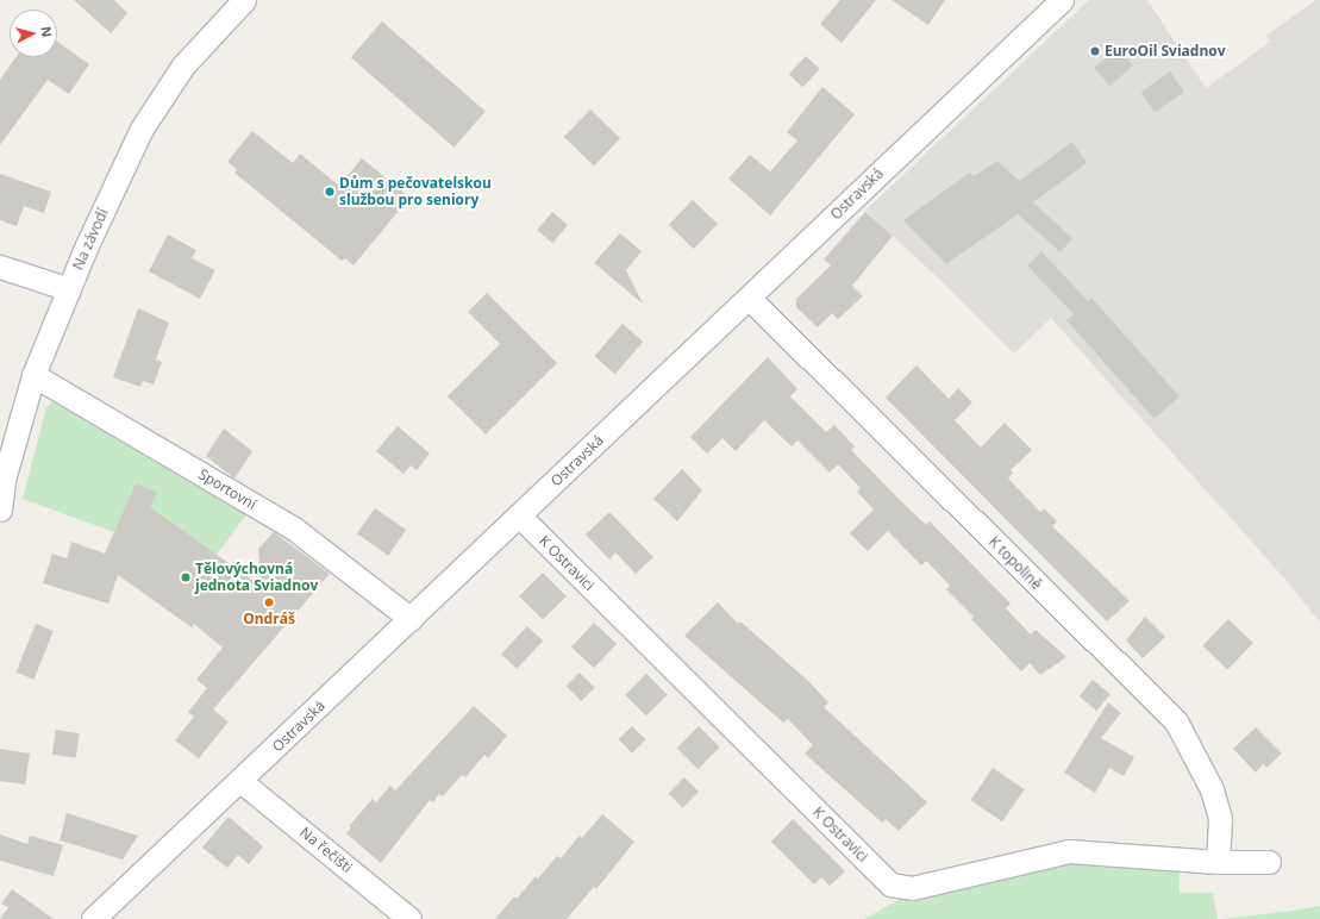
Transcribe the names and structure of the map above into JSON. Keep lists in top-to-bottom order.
{
  "streets": {
    "street": [
      "Ostravská",
      "Na závodí",
      "Sportovní",
      "K Ostravici",
      "K topolině",
      "Na řečišti"
    ]
  },
  "crossings": [
    ["Ostravská", "Sportovní"],
    ["Ostravská", "K Ostravici"],
    ["Ostravská", "K topolině"],
    ["Ostravská", "Na řečišti"],
    ["Na závodí", "Sportovní"],
    ["K Ostravici", "K topolině"]
  ],
  "places": [
    "EuroOil Sviadnov",
    "Dům s pečovatelskou službou pro seniory",
    "Tělovýchovná jednota Sviadnov",
    "Ondráš"
  ],
  "north": "right"
}
